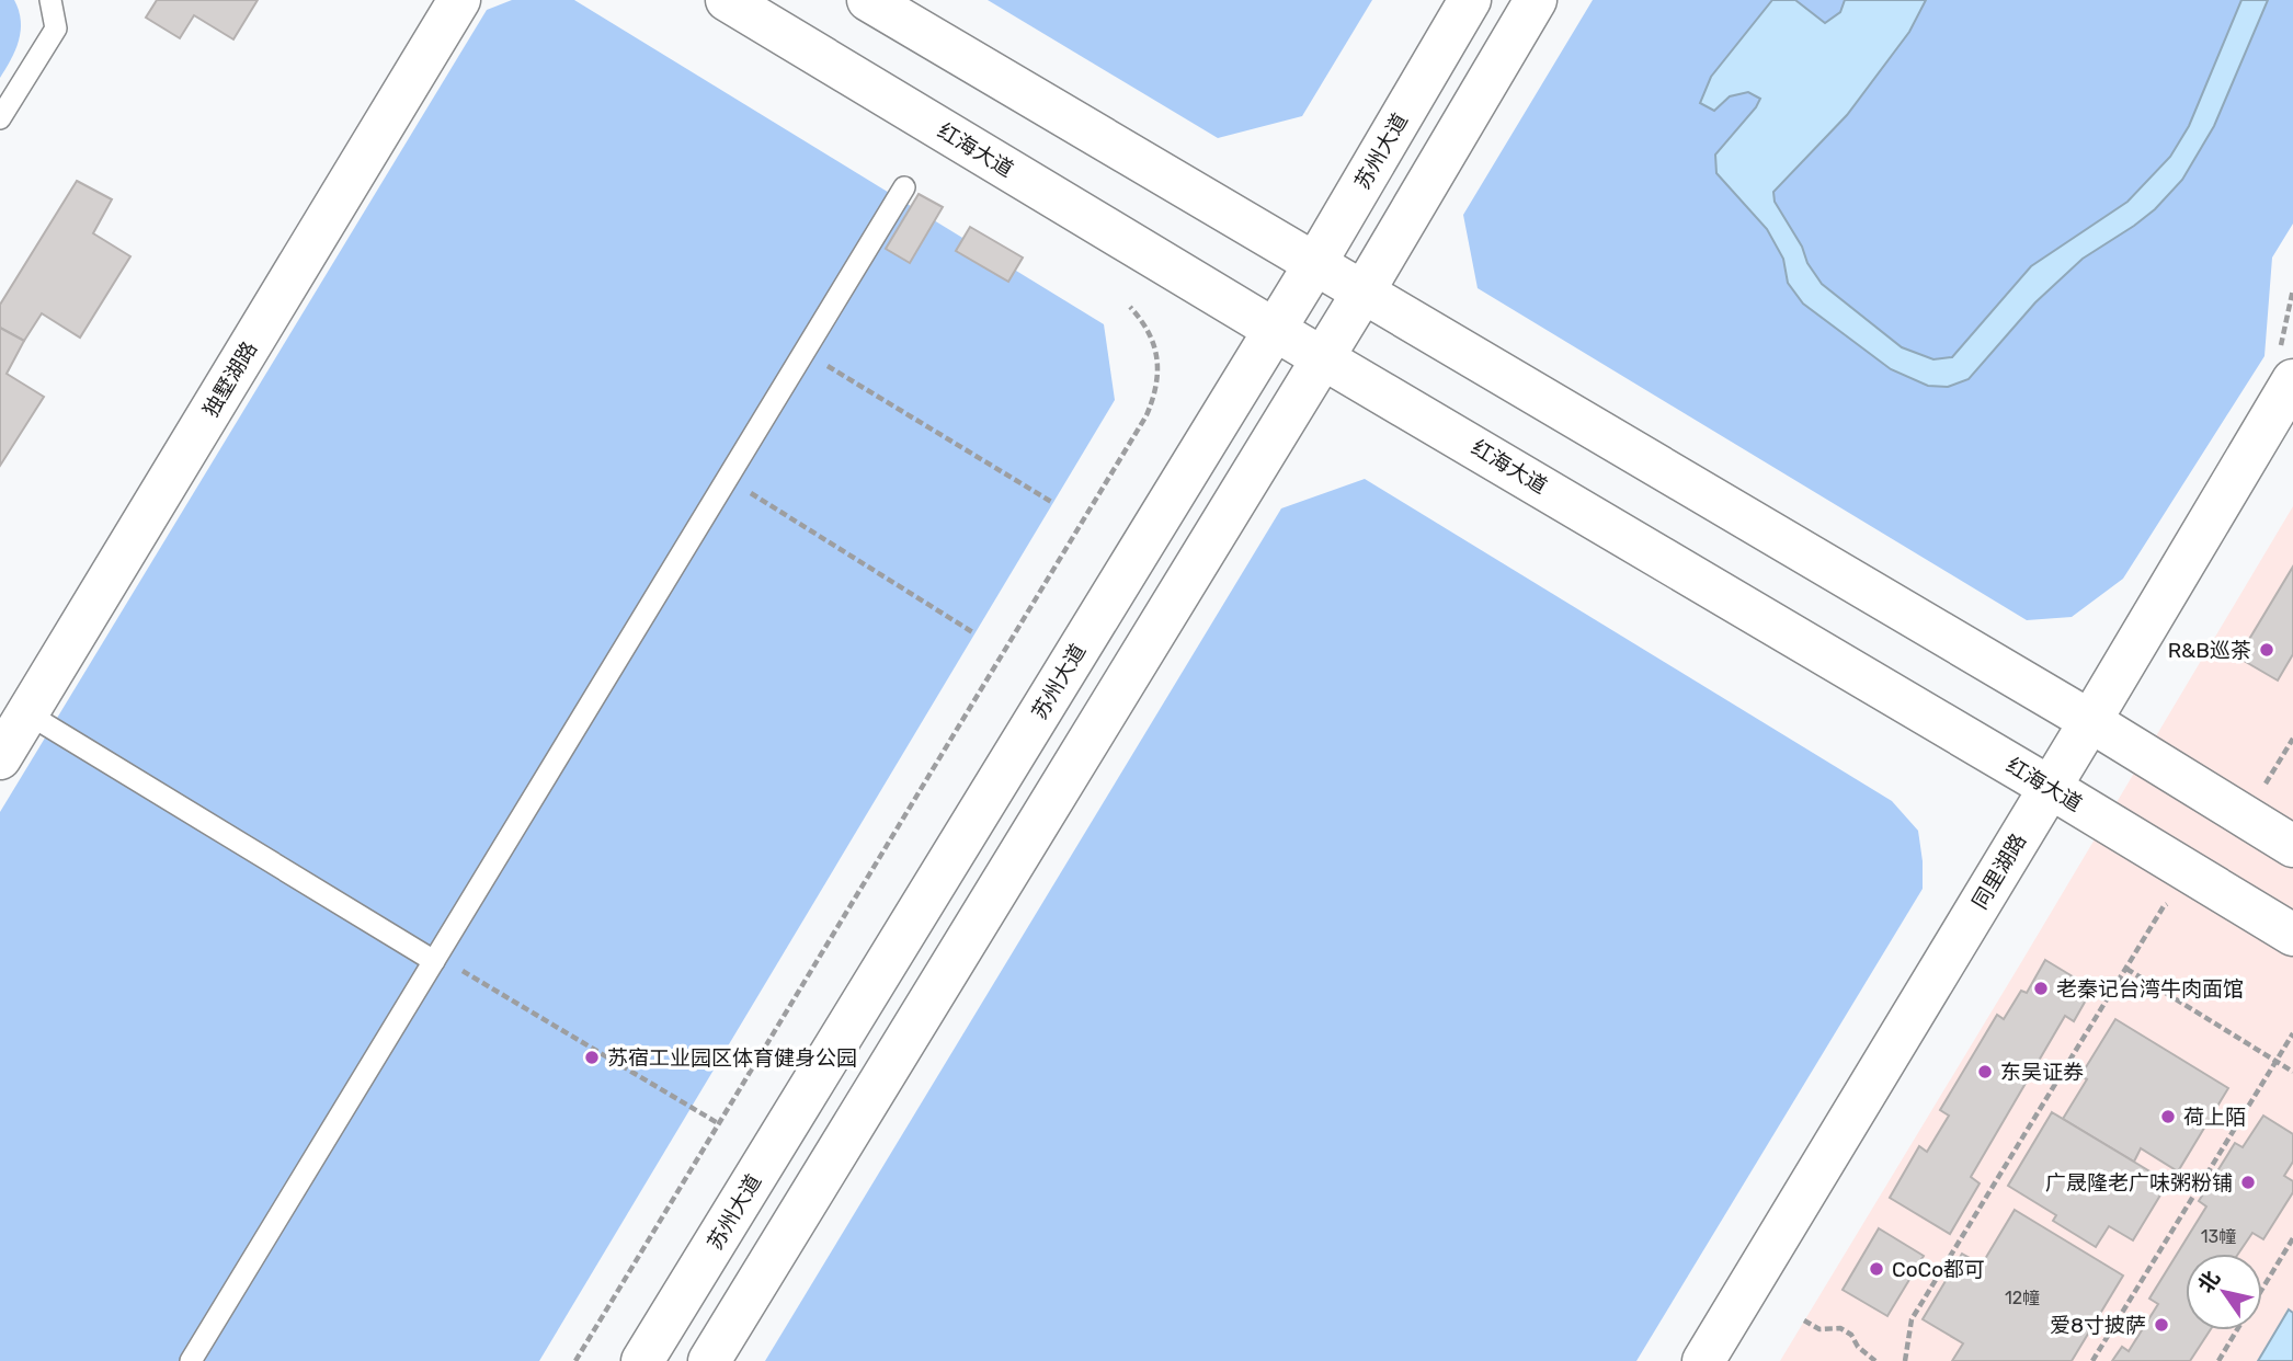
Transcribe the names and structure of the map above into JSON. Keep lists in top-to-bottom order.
{
  "streets": {
    "street": [
      "红海大道",
      "苏州大道",
      "独墅湖路",
      "同里湖路"
    ]
  },
  "crossings": [
    ["红海大道", "苏州大道"],
    ["红海大道", "同里湖路"]
  ],
  "places": [
    "R&B巡茶",
    "老秦记台湾牛肉面馆",
    "苏宿工业园区体育健身公园",
    "东吴证券",
    "荷上陌",
    "广晟隆老广味粥粉铺",
    "CoCo都可",
    "爱8寸披萨"
  ],
  "house_numbers": ["13幢", "12幢"],
  "north": "top left"
}
